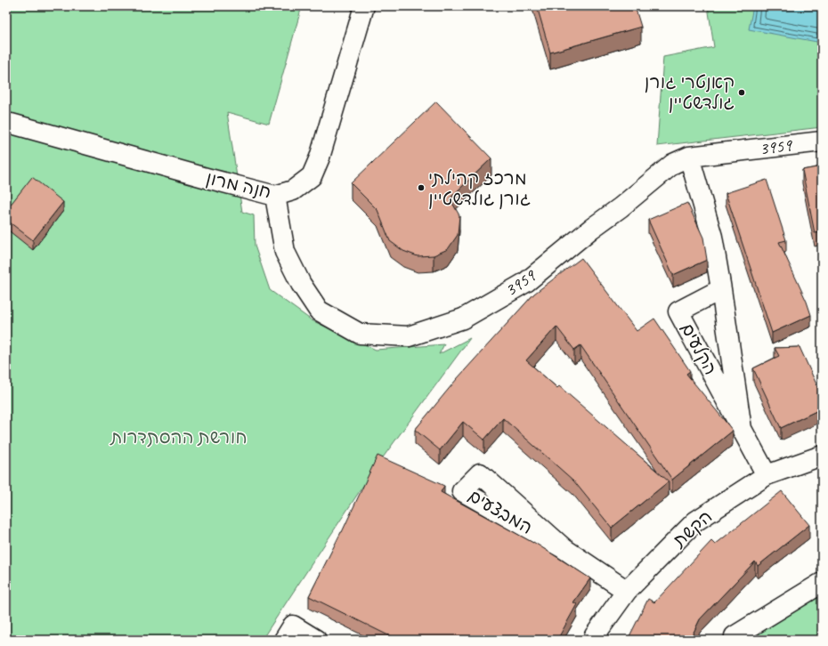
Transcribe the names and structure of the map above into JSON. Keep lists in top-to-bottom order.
{
  "streets": {
    "street": [
      "3959",
      "חנה מרון",
      "הקלעים",
      "המבצעים",
      "הקשת"
    ]
  },
  "crossings": [
    ["3959", "חנה מרון"],
    ["3959", "הקלעים"],
    ["הקלעים", "הקשת"],
    ["המבצעים", "הקשת"]
  ],
  "parks": ["חורשת ההסתדרות"],
  "places": ["קאנטרי גורן גולדשטיין", "מרכז קהילתי גורן גולדשטיין"]
}
